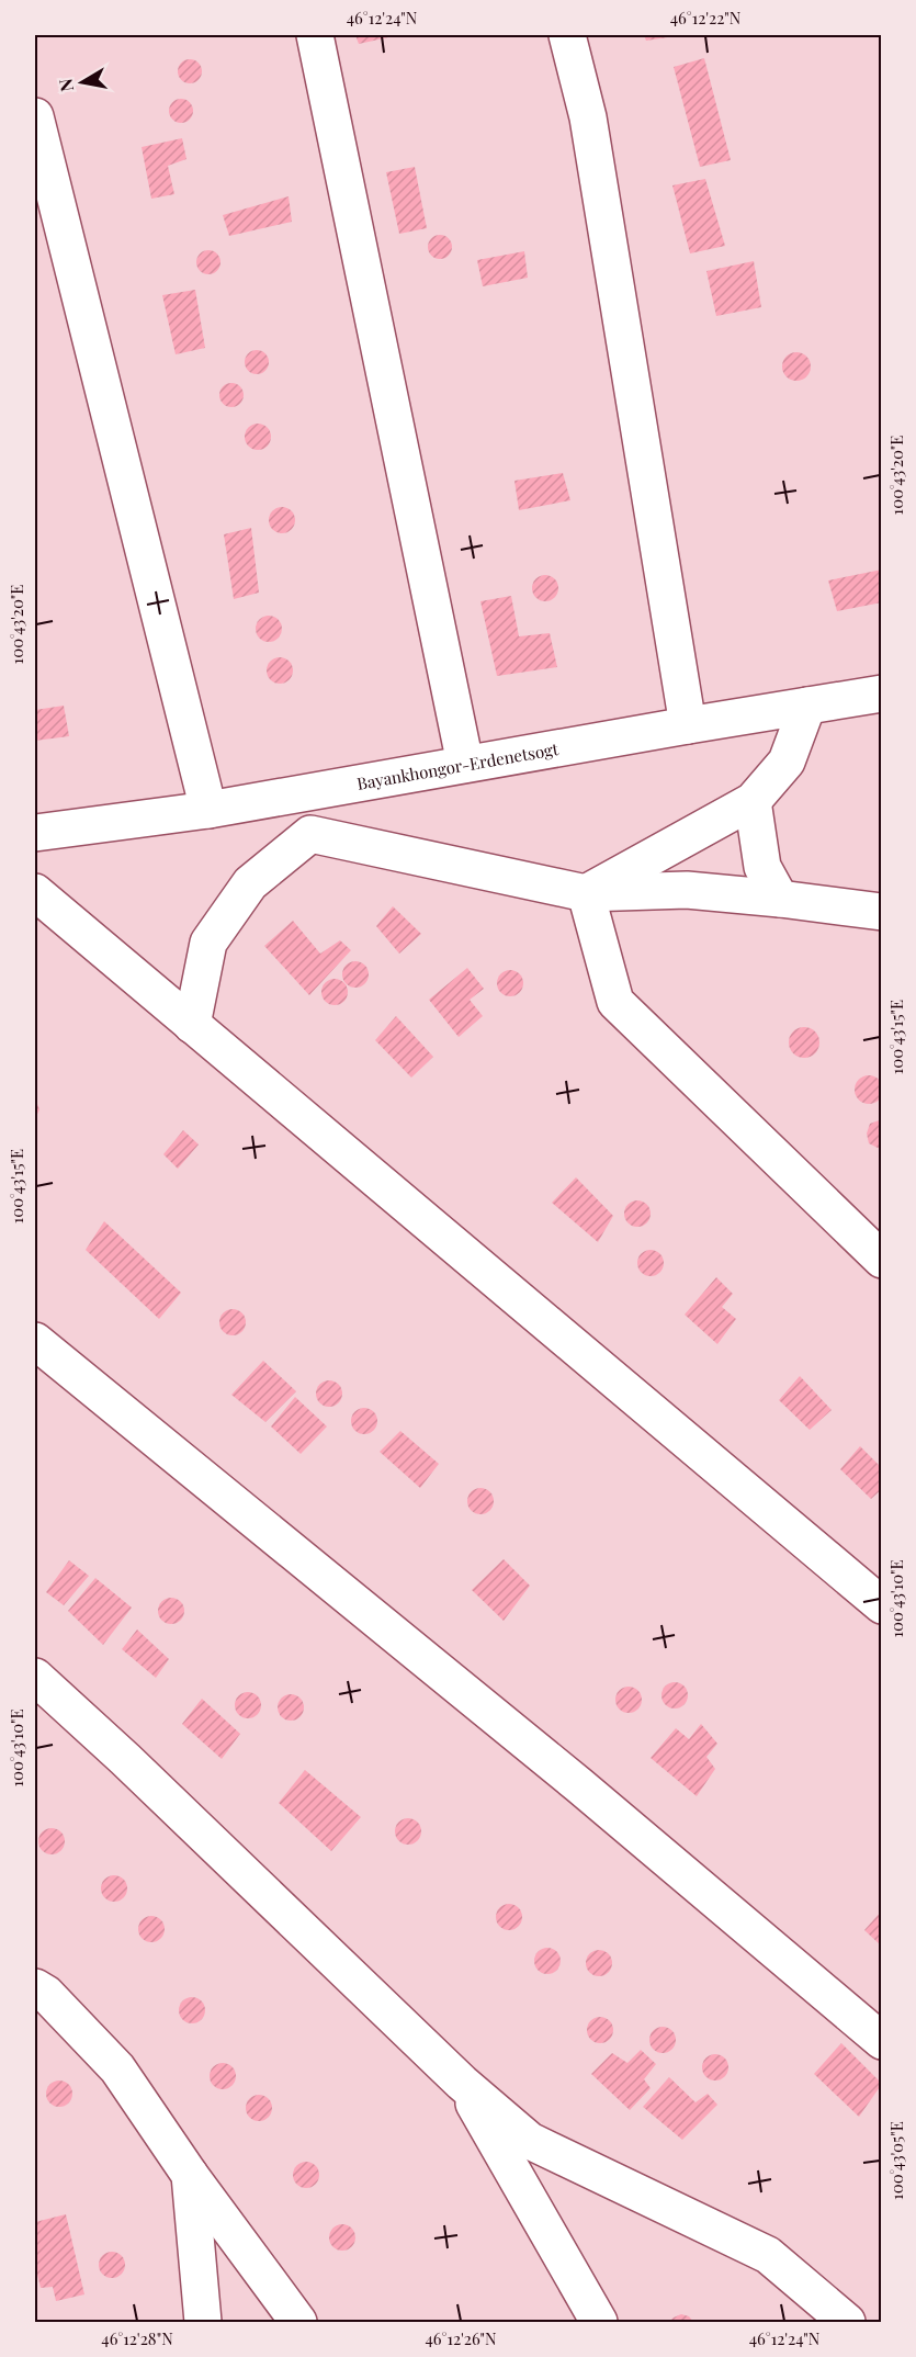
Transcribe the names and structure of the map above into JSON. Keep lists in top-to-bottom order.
{
  "streets": {
    "street": ["Bayankhongor-Erdenetsogt"]
  },
  "north": "left",
  "coordinates": [
    "46°12'24\"N",
    "46°12'22\"N",
    "100°43'20\"E",
    "100°43'15\"E",
    "100°43'10\"E",
    "100°43'05\"E",
    "46°12'28\"N",
    "46°12'26\"N"
  ]
}
